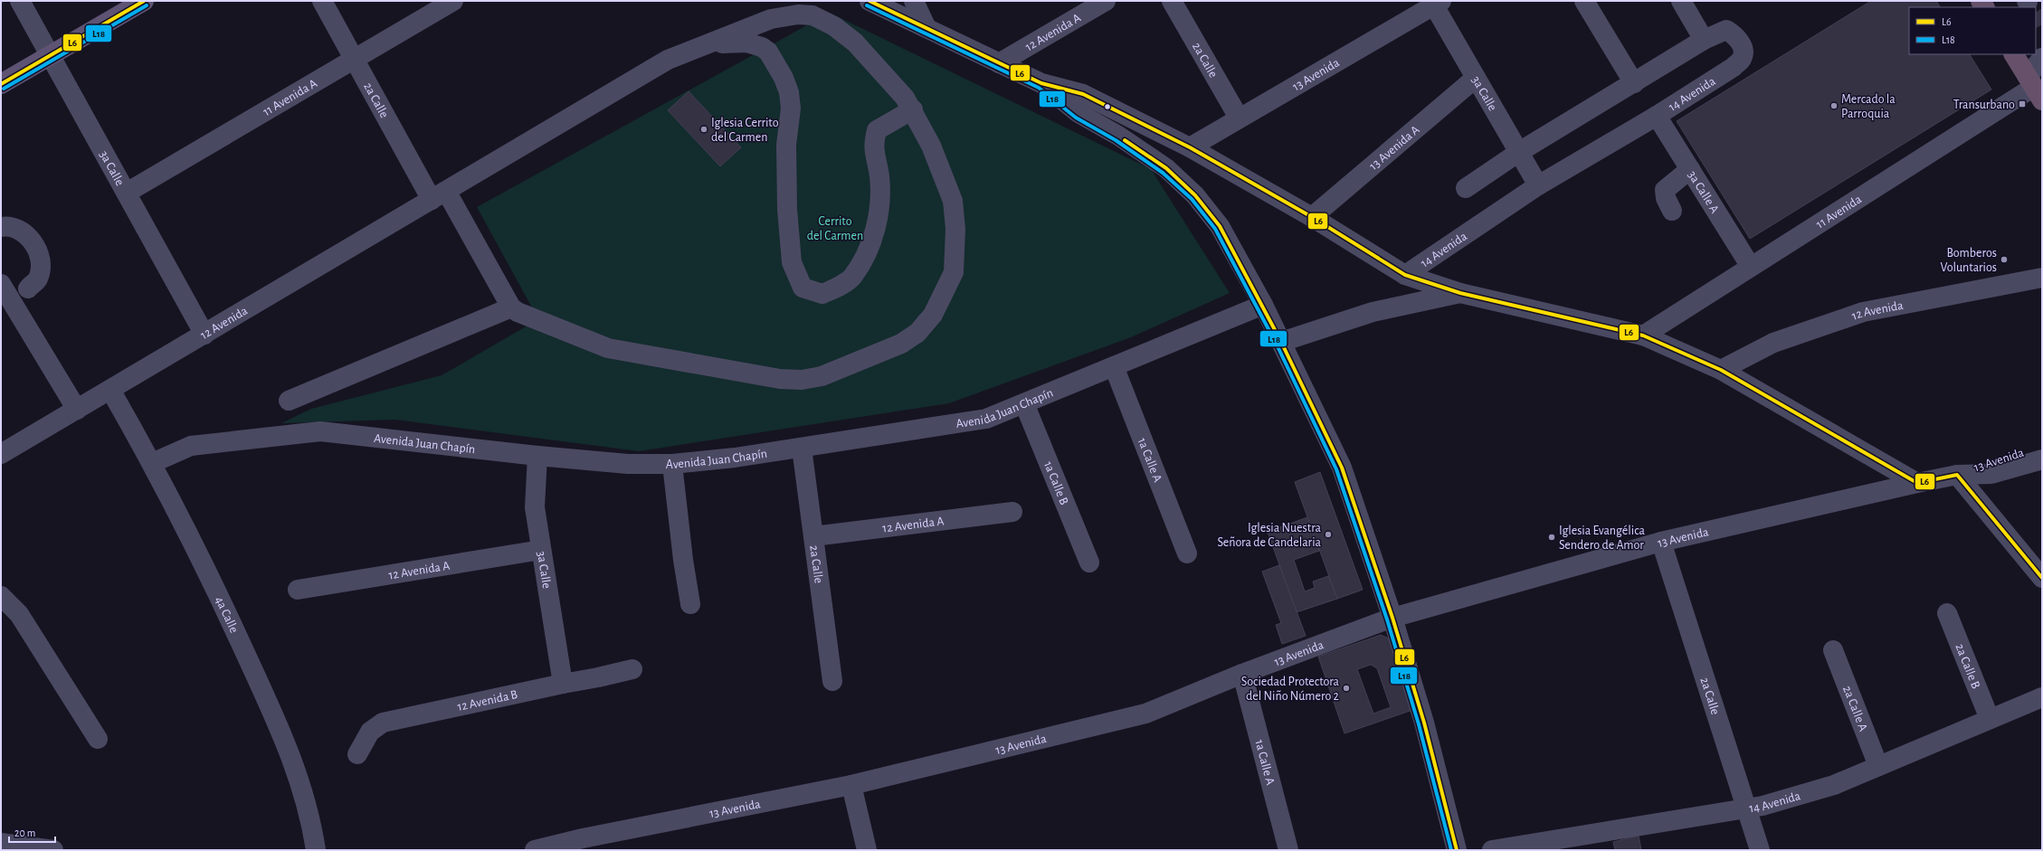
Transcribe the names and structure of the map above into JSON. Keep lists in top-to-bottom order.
{
  "streets": {
    "street": [
      "12 Avenida A",
      "2a Calle",
      "13 Avenida",
      "3a Calle",
      "14 Avenida",
      "11 Avenida A",
      "13 Avenida A",
      "3a Calle A",
      "11 Avenida",
      "12 Avenida",
      "Avenida Juan Chapín",
      "1a Calle A",
      "1a Calle B",
      "4a Calle",
      "2a Calle B",
      "12 Avenida B",
      "2a Calle A"
    ]
  },
  "crossings": [
    ["12 Avenida A", "2a Calle"],
    ["12 Avenida A", "3a Calle"],
    ["2a Calle", "13 Avenida"],
    ["2a Calle", "14 Avenida"],
    ["2a Calle", "11 Avenida A"],
    ["2a Calle", "12 Avenida"],
    ["2a Calle", "Avenida Juan Chapín"],
    ["13 Avenida", "3a Calle"],
    ["13 Avenida", "1a Calle A"],
    ["3a Calle", "14 Avenida"],
    ["3a Calle", "11 Avenida A"],
    ["3a Calle", "13 Avenida A"],
    ["3a Calle", "12 Avenida"],
    ["3a Calle", "Avenida Juan Chapín"],
    ["3a Calle", "12 Avenida B"],
    ["14 Avenida", "3a Calle A"],
    ["14 Avenida", "2a Calle B"],
    ["14 Avenida", "2a Calle A"],
    ["3a Calle A", "11 Avenida"],
    ["12 Avenida", "4a Calle"],
    ["Avenida Juan Chapín", "1a Calle A"],
    ["Avenida Juan Chapín", "1a Calle B"],
    ["Avenida Juan Chapín", "4a Calle"]
  ],
  "parks": ["Cerrito del Carmen"],
  "places": {
    "transit": ["Transurbano"],
    "other": [
      "Mercado la Parroquia",
      "Iglesia Cerrito del Carmen",
      "Bomberos Voluntarios",
      "Iglesia Nuestra Señora de Candelaria",
      "Iglesia Evangélica Sendero de Amor",
      "Sociedad Protectora del Niño Número 2"
    ]
  },
  "lines": ["transit line L6", "transit line L18"],
  "legend": ["L6", "L18"],
  "scale_bar": "20 m"
}
